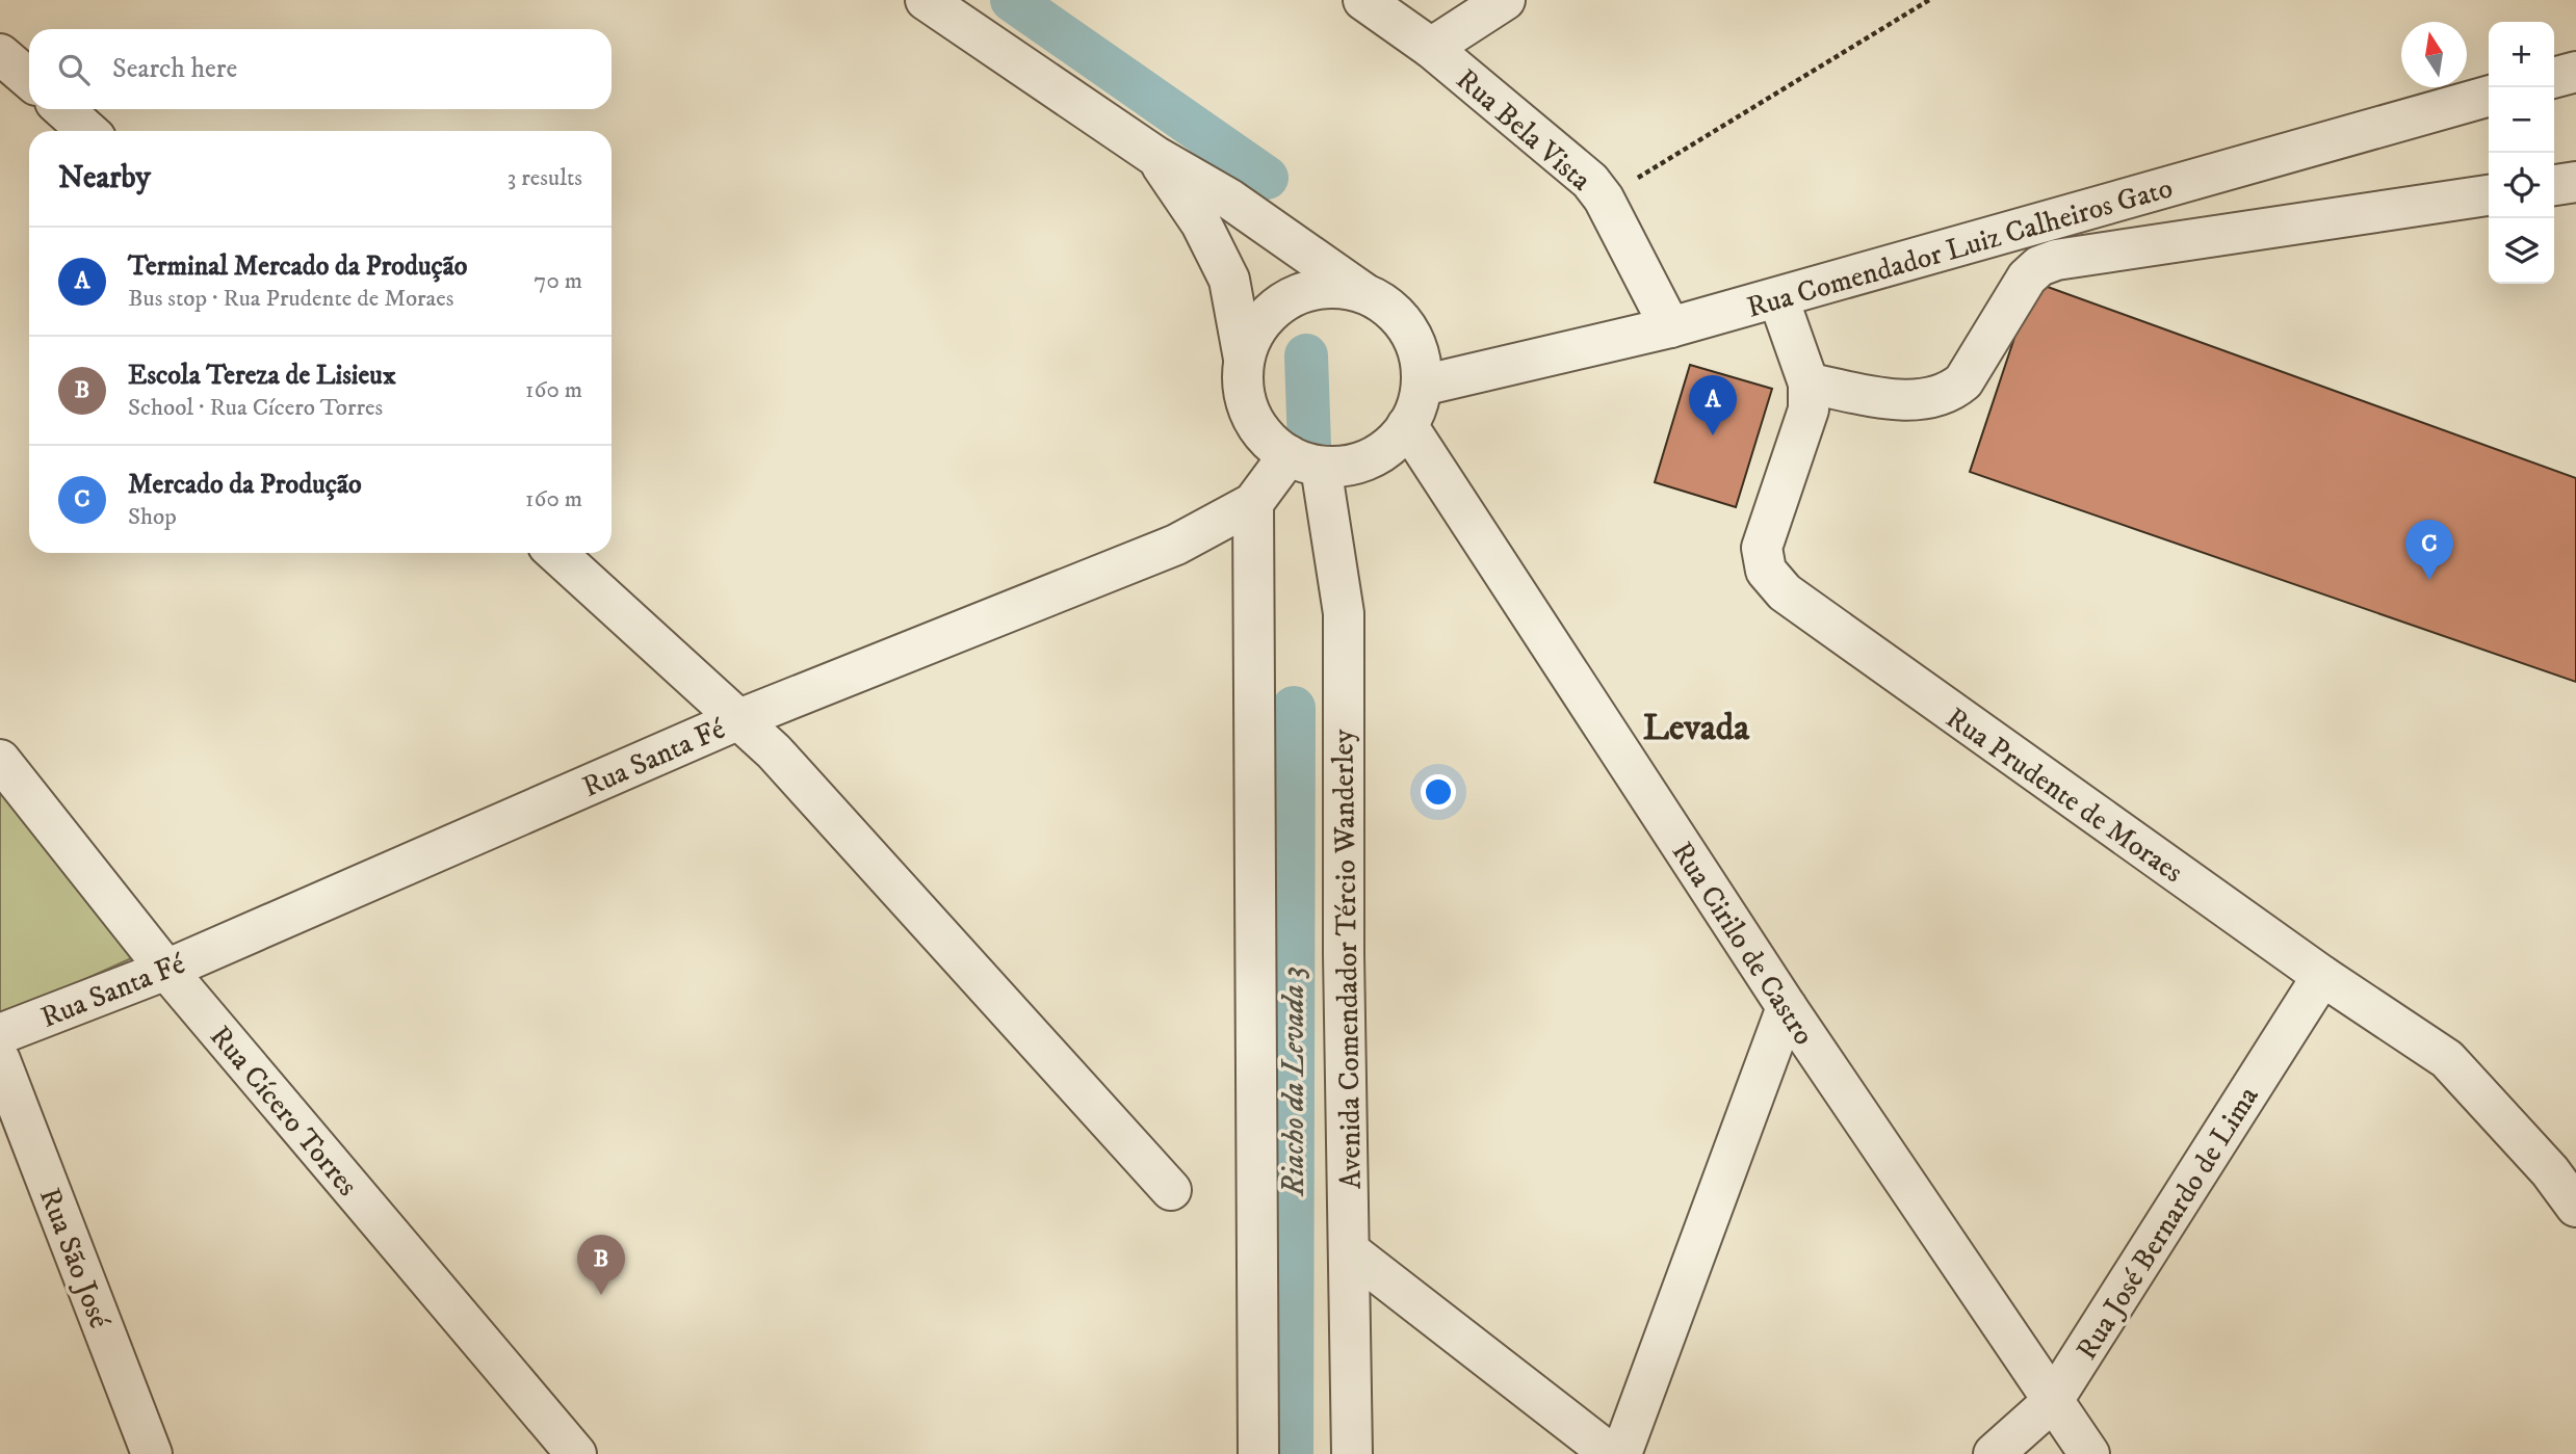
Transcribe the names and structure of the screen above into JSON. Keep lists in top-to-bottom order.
{
  "streets": {
    "street": [
      "Rua Bela Vista",
      "Rua Comendador Luiz Calheiros Gato",
      "Rua Santa Fé",
      "Rua Prudente de Moraes",
      "Rua Cirilo de Castro",
      "Avenida Comendador Tércio Wanderley",
      "Rua Cícero Torres",
      "Rua José Bernardo de Lima",
      "Rua São José"
    ]
  },
  "crossings": [
    ["Rua Bela Vista", "Rua Comendador Luiz Calheiros Gato"],
    ["Rua Comendador Luiz Calheiros Gato", "Rua Santa Fé"],
    ["Rua Comendador Luiz Calheiros Gato", "Rua Prudente de Moraes"],
    ["Rua Comendador Luiz Calheiros Gato", "Rua Cirilo de Castro"],
    ["Rua Comendador Luiz Calheiros Gato", "Avenida Comendador Tércio Wanderley"],
    ["Rua Santa Fé", "Rua Cirilo de Castro"],
    ["Rua Santa Fé", "Avenida Comendador Tércio Wanderley"],
    ["Rua Santa Fé", "Rua Cícero Torres"],
    ["Rua Prudente de Moraes", "Rua José Bernardo de Lima"],
    ["Rua Cirilo de Castro", "Avenida Comendador Tércio Wanderley"],
    ["Rua Cirilo de Castro", "Rua José Bernardo de Lima"]
  ],
  "districts": ["Levada"],
  "water": ["Riacho da Levada 3"],
  "north": "top",
  "page": {
    "map_buttons": ["+", "−"],
    "search": "Search here",
    "heading": ["Nearby", "3 results"],
    "list": [
      {
        "mark": "A",
        "name": "Terminal Mercado da Produção",
        "note": "Bus stop · Rua Prudente de Moraes",
        "value": "70 m"
      },
      {
        "mark": "B",
        "name": "Escola Tereza de Lisieux",
        "note": "School · Rua Cícero Torres",
        "value": "160 m"
      },
      {
        "mark": "C",
        "name": "Mercado da Produção",
        "note": "Shop",
        "value": "160 m"
      }
    ],
    "pins": ["A", "C", "B"]
  }
}
